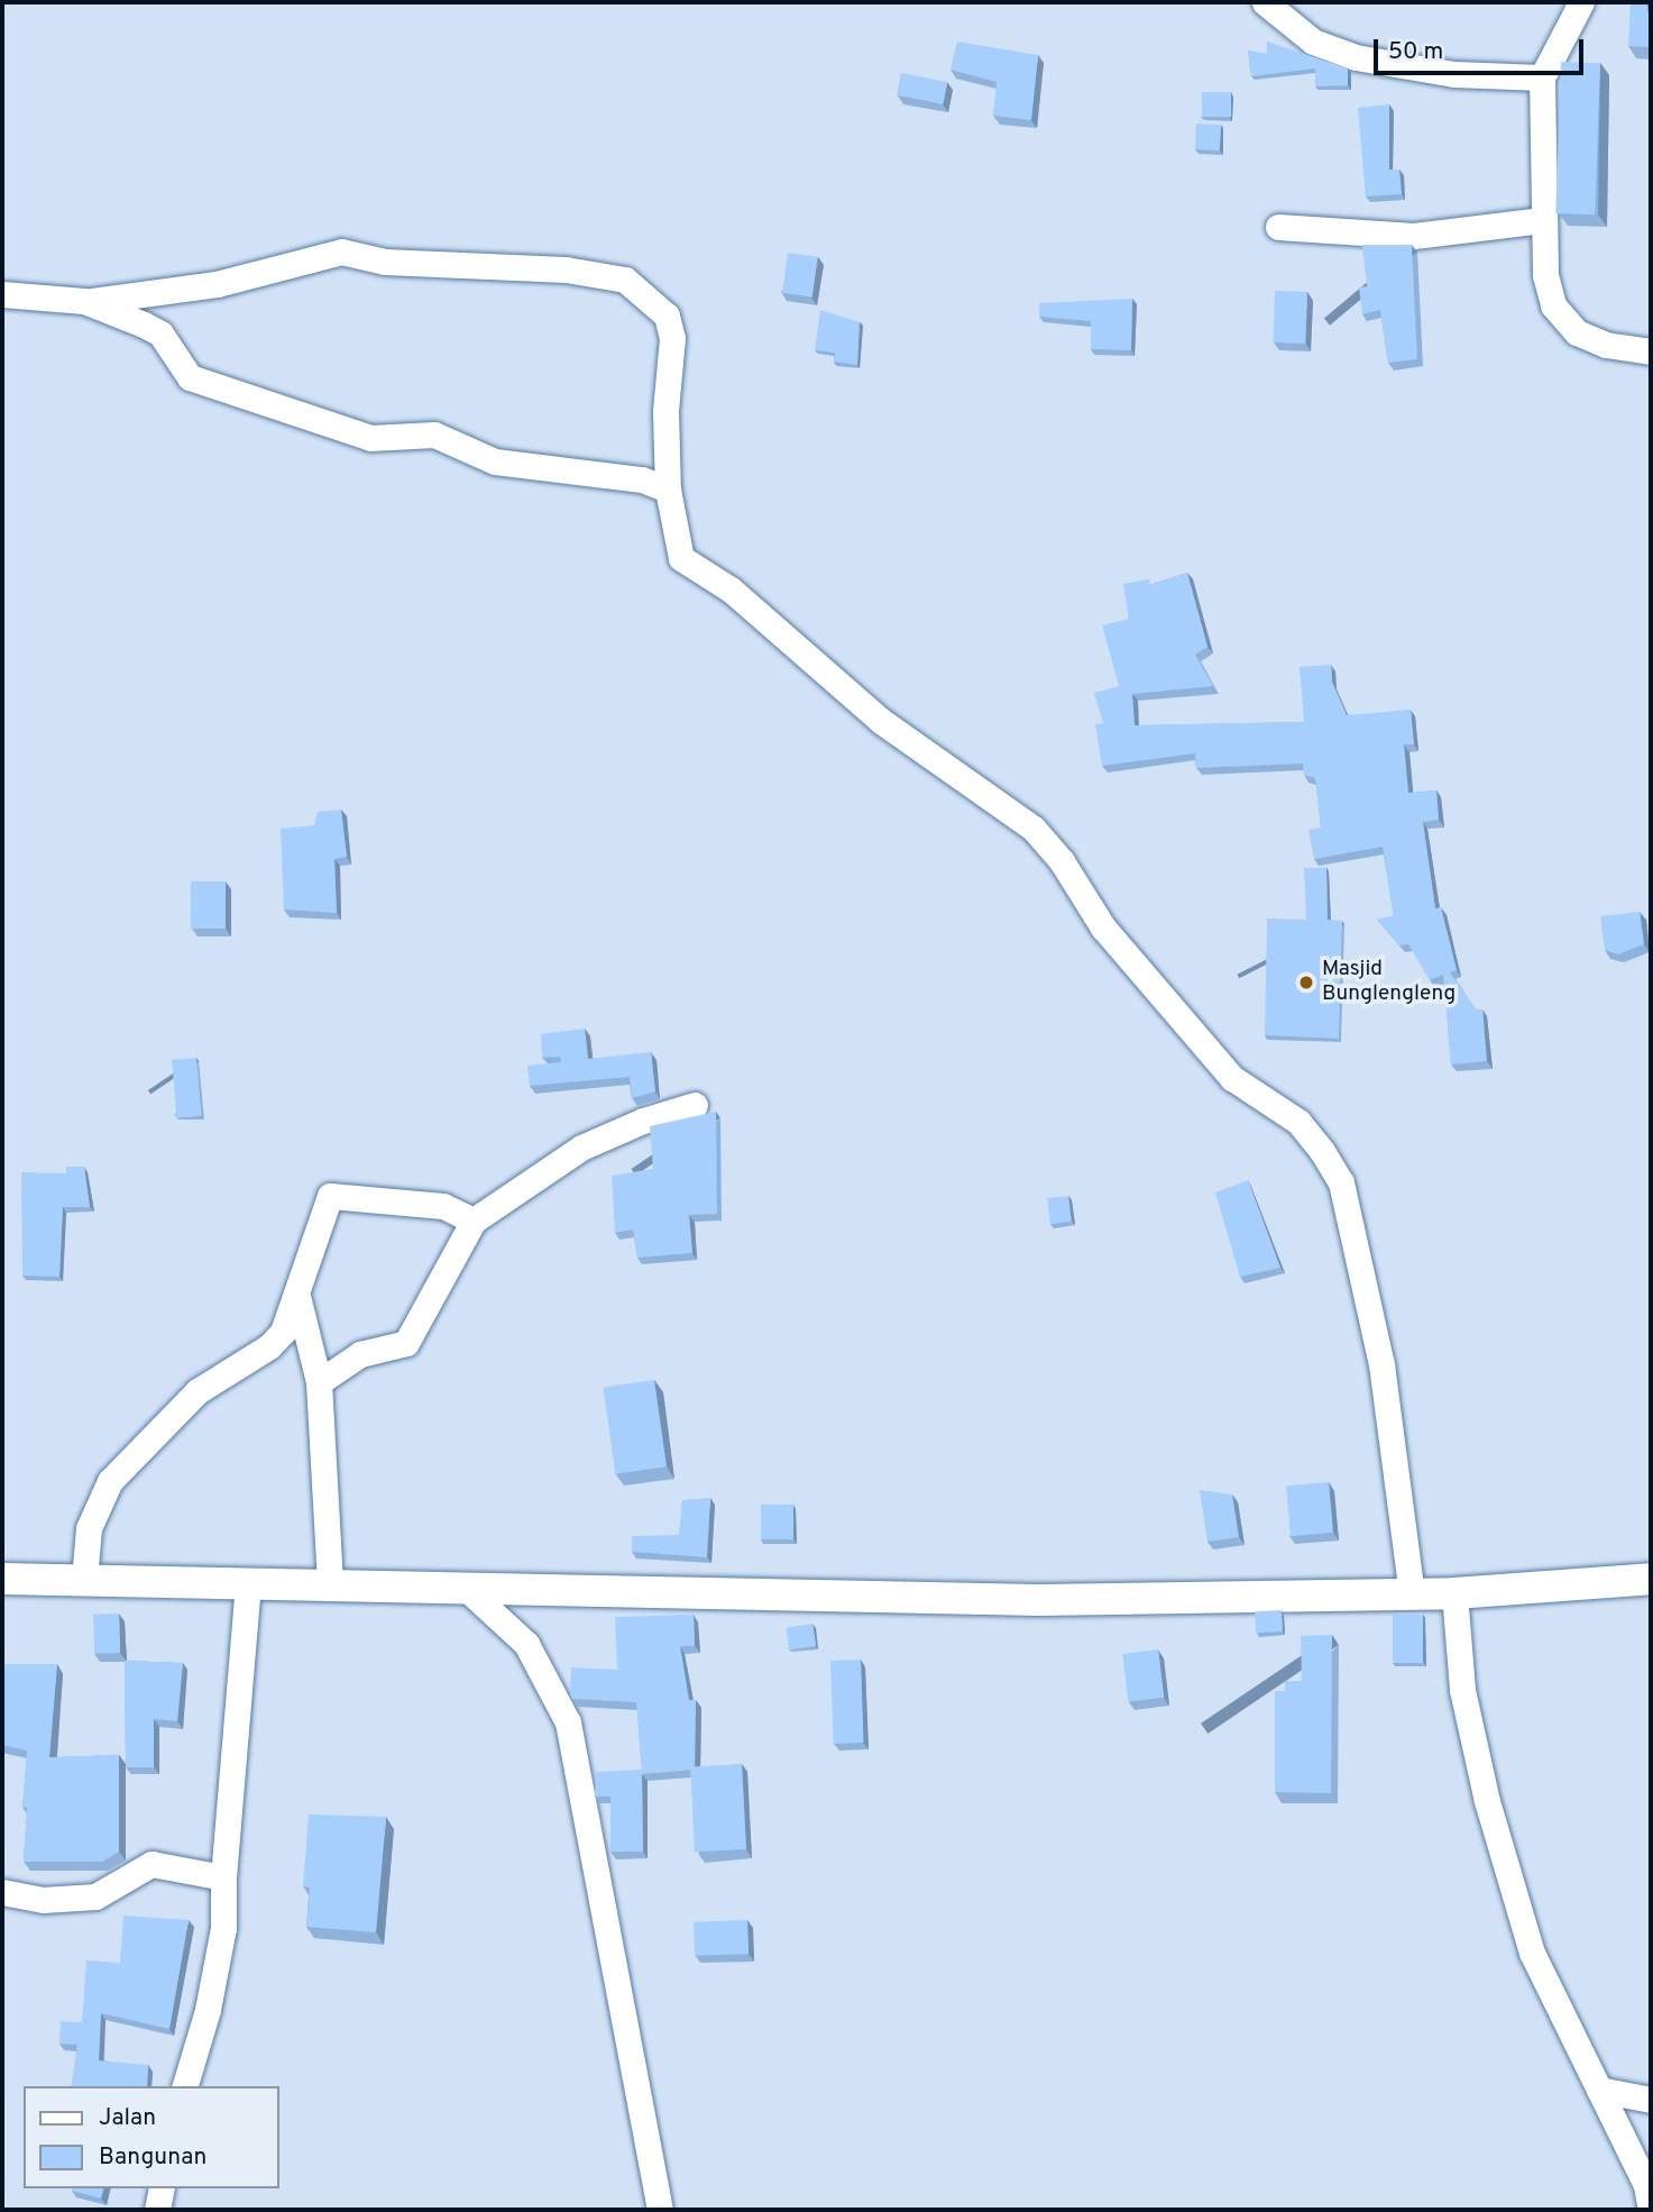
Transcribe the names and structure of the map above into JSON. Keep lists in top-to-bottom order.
{
  "places": ["Masjid Bunglengleng"],
  "legend": ["Jalan", "Bangunan"],
  "scale_bar": "50 m"
}
